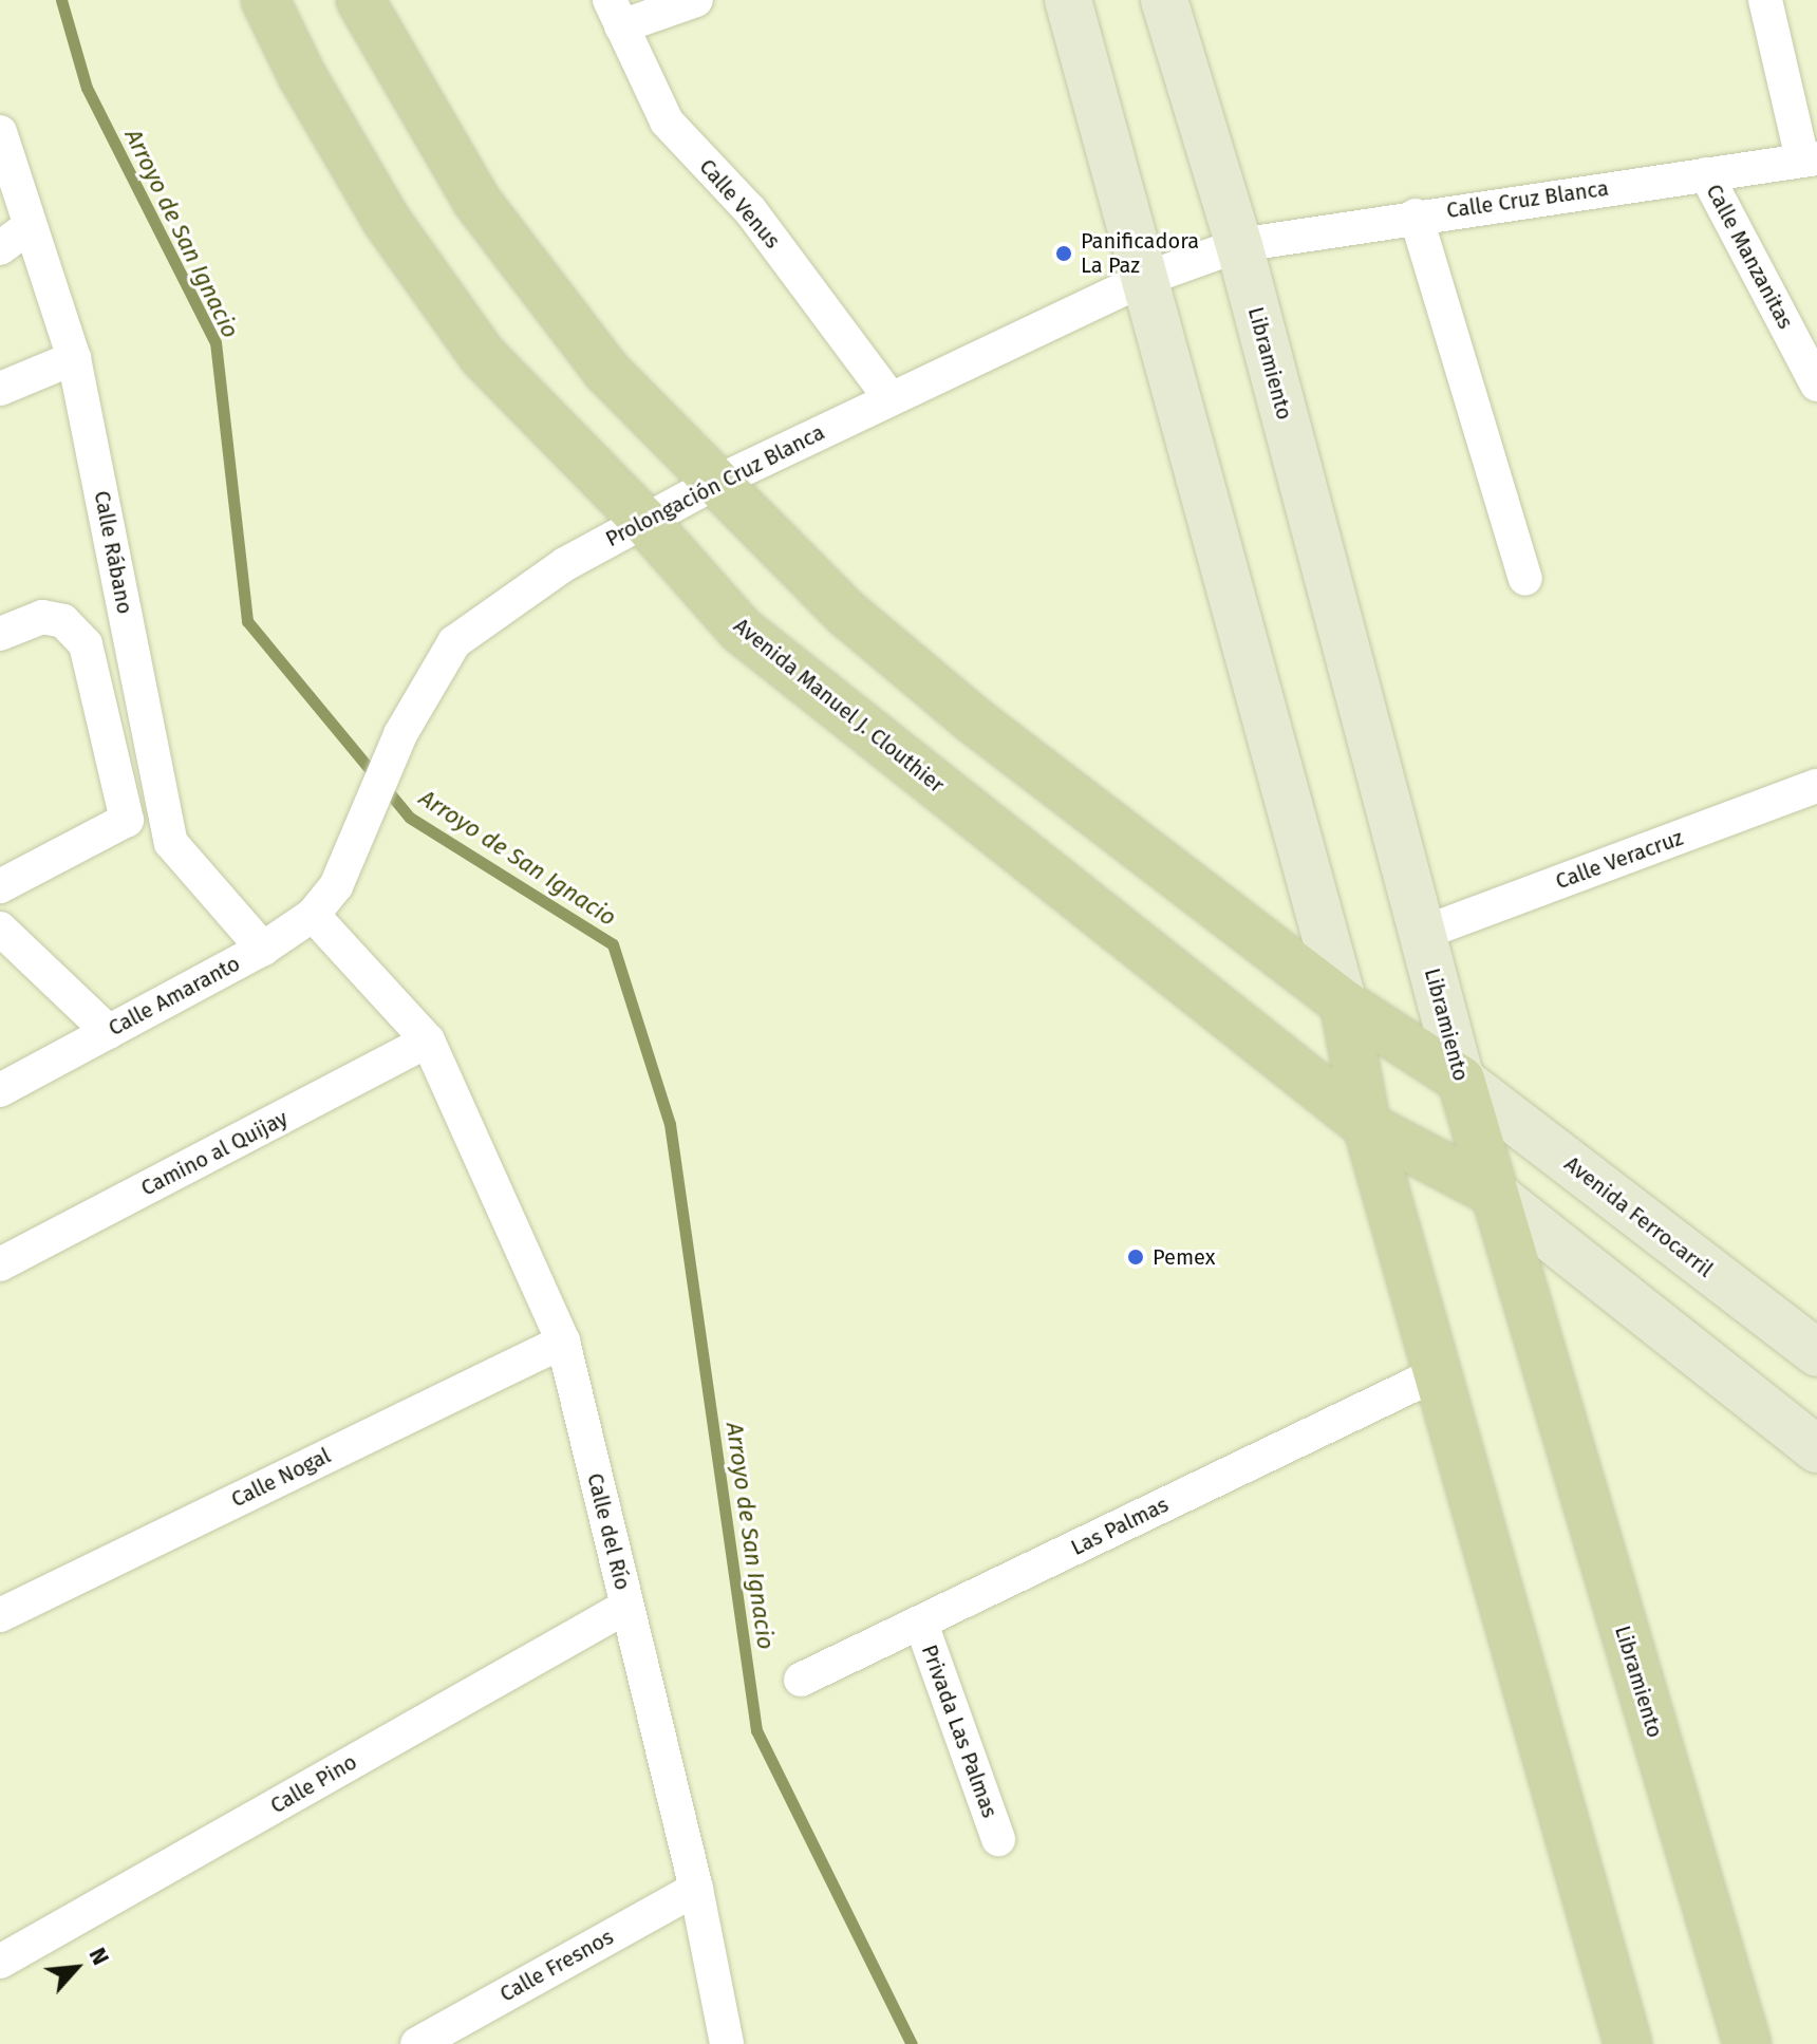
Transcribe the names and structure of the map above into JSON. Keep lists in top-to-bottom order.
{
  "streets": {
    "main road": ["Libramiento", "Avenida Manuel J. Clouthier", "Avenida Ferrocarril"],
    "street": [
      "Calle Cruz Blanca",
      "Calle Venus",
      "Calle Manzanitas",
      "Prolongación Cruz Blanca",
      "Calle Rábano",
      "Calle Veracruz",
      "Calle Amaranto",
      "Camino al Quijay",
      "Calle Nogal",
      "Las Palmas",
      "Calle del Río",
      "Privada Las Palmas",
      "Calle Pino",
      "Calle Fresnos"
    ]
  },
  "crossings": [
    ["Calle Cruz Blanca", "Calle Manzanitas"],
    ["Calle Cruz Blanca", "Libramiento"],
    ["Calle Cruz Blanca", "Prolongación Cruz Blanca"],
    ["Calle Venus", "Prolongación Cruz Blanca"],
    ["Libramiento", "Prolongación Cruz Blanca"],
    ["Libramiento", "Avenida Manuel J. Clouthier"],
    ["Libramiento", "Calle Veracruz"],
    ["Libramiento", "Avenida Ferrocarril"],
    ["Prolongación Cruz Blanca", "Avenida Manuel J. Clouthier"],
    ["Prolongación Cruz Blanca", "Calle Amaranto"],
    ["Calle Rábano", "Calle Amaranto"],
    ["Calle Amaranto", "Calle del Río"],
    ["Camino al Quijay", "Calle del Río"],
    ["Calle Nogal", "Calle del Río"],
    ["Las Palmas", "Privada Las Palmas"],
    ["Calle del Río", "Calle Pino"],
    ["Calle del Río", "Calle Fresnos"]
  ],
  "water": ["Arroyo de San Ignacio"],
  "places": ["Panificadora La Paz", "Pemex"],
  "north": "top right"
}
